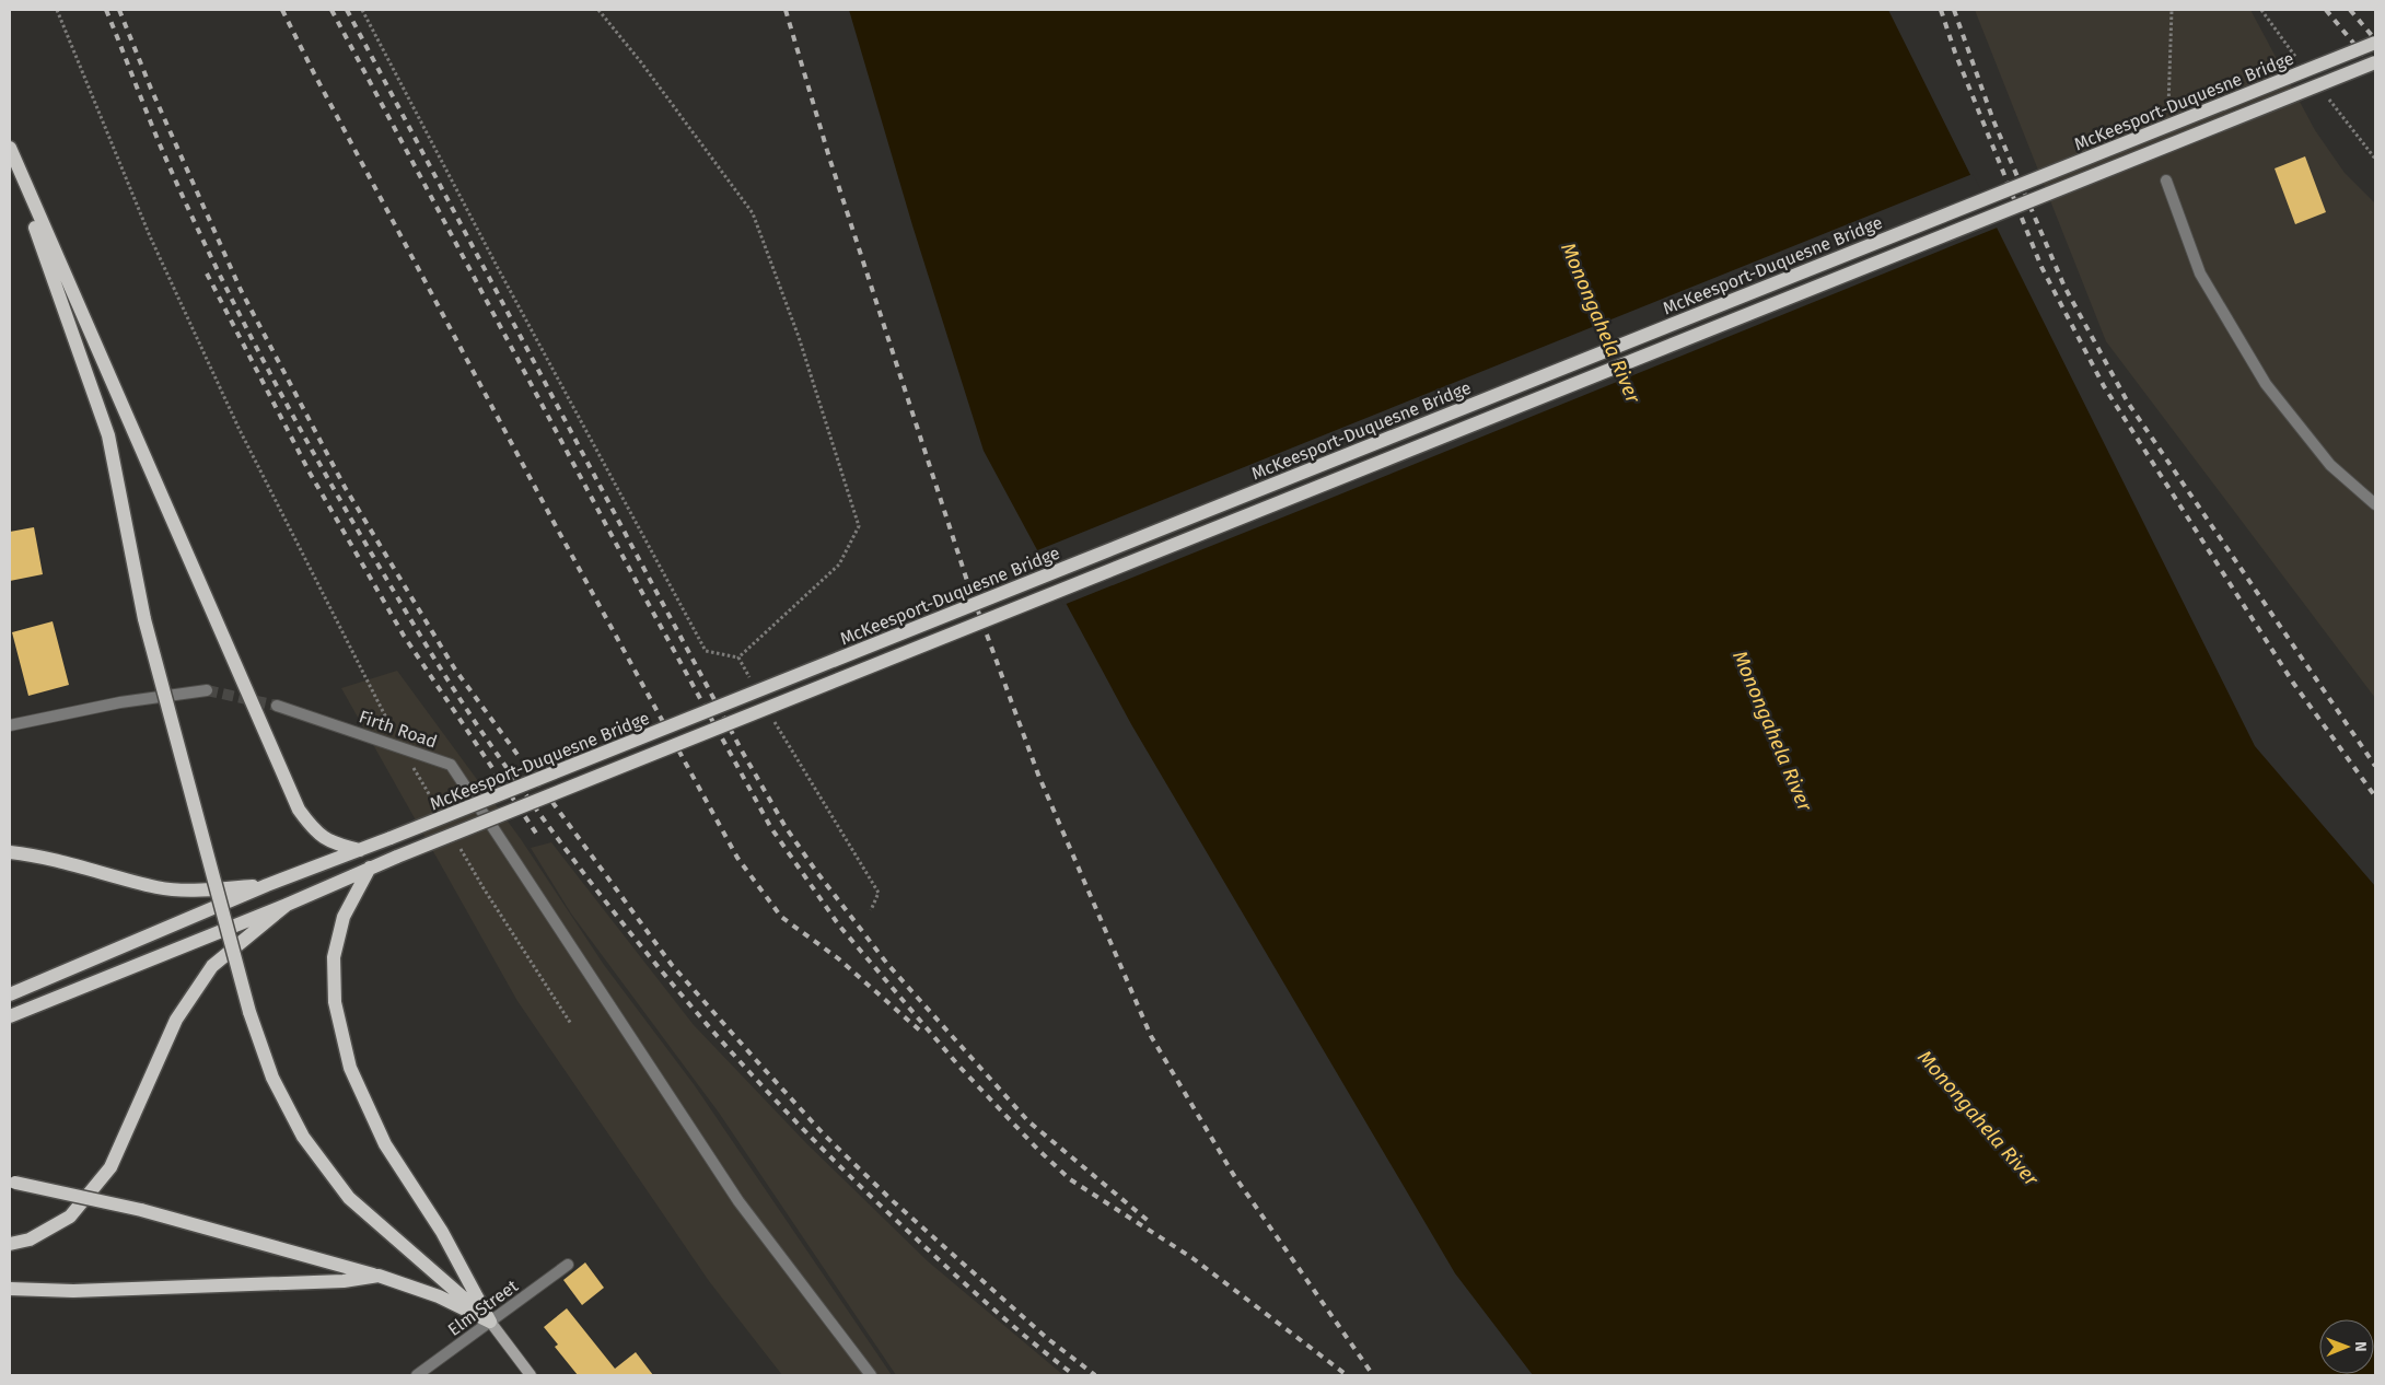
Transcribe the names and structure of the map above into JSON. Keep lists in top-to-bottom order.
{
  "streets": {
    "main road": ["McKeesport-Duquesne Bridge"],
    "street": ["Firth Road", "Elm Street"]
  },
  "water": ["Monongahela River"],
  "north": "right"
}
